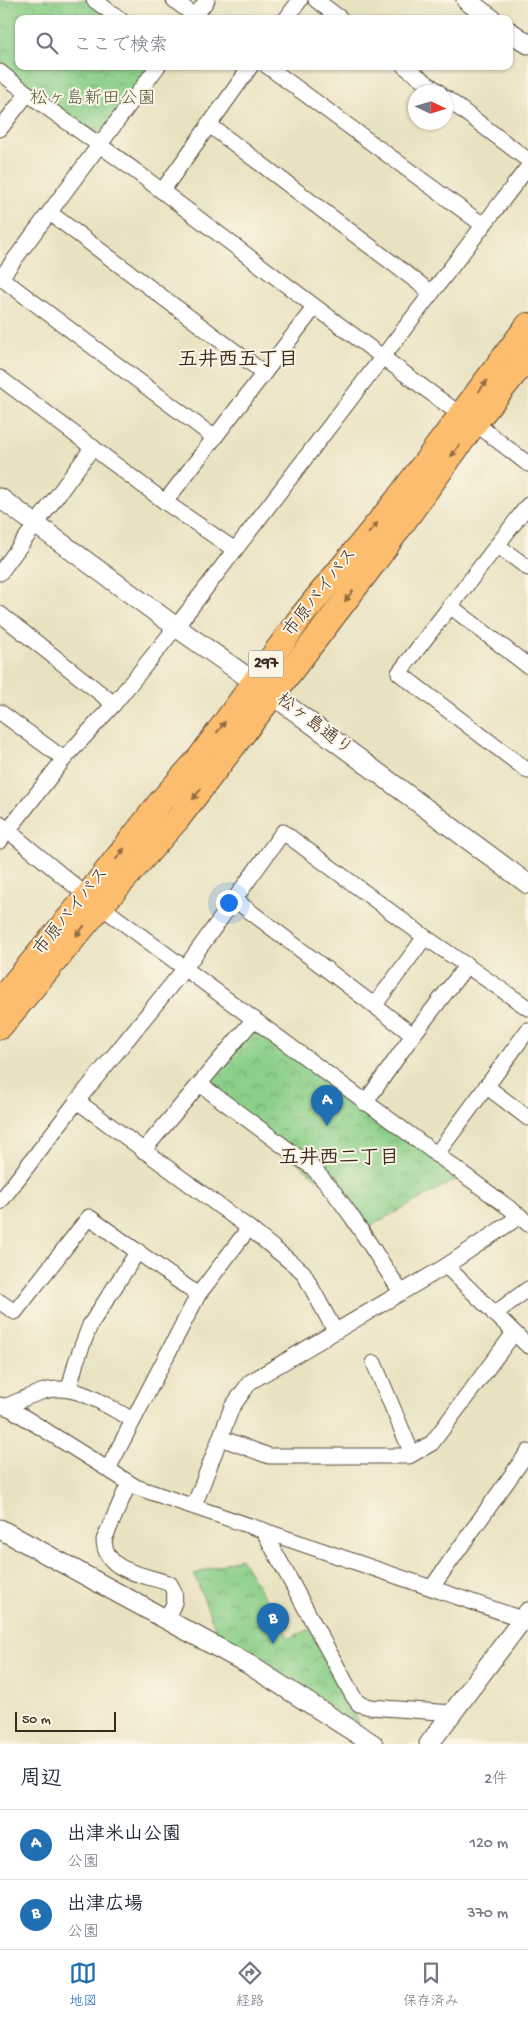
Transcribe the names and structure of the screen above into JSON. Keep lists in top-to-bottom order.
{
  "streets": {
    "highway": ["市原バイパス", "297"],
    "street": ["松ヶ島通り"]
  },
  "crossings": [
    ["市原バイパス", "松ヶ島通り"]
  ],
  "districts": ["五井西五丁目", "五井西二丁目"],
  "parks": ["松ヶ島新田公園"],
  "scale_bar": "50 m",
  "north": "right",
  "page": {
    "search": "ここで検索",
    "pins": ["A", "B"],
    "scale": "50 m",
    "heading": ["周辺", "2件"],
    "list": [
      {
        "mark": "A",
        "name": "出津米山公園",
        "note": "公園",
        "value": "120 m"
      },
      {
        "mark": "B",
        "name": "出津広場",
        "note": "公園",
        "value": "370 m"
      }
    ],
    "nav": ["地図", "経路", "保存済み"]
  }
}
